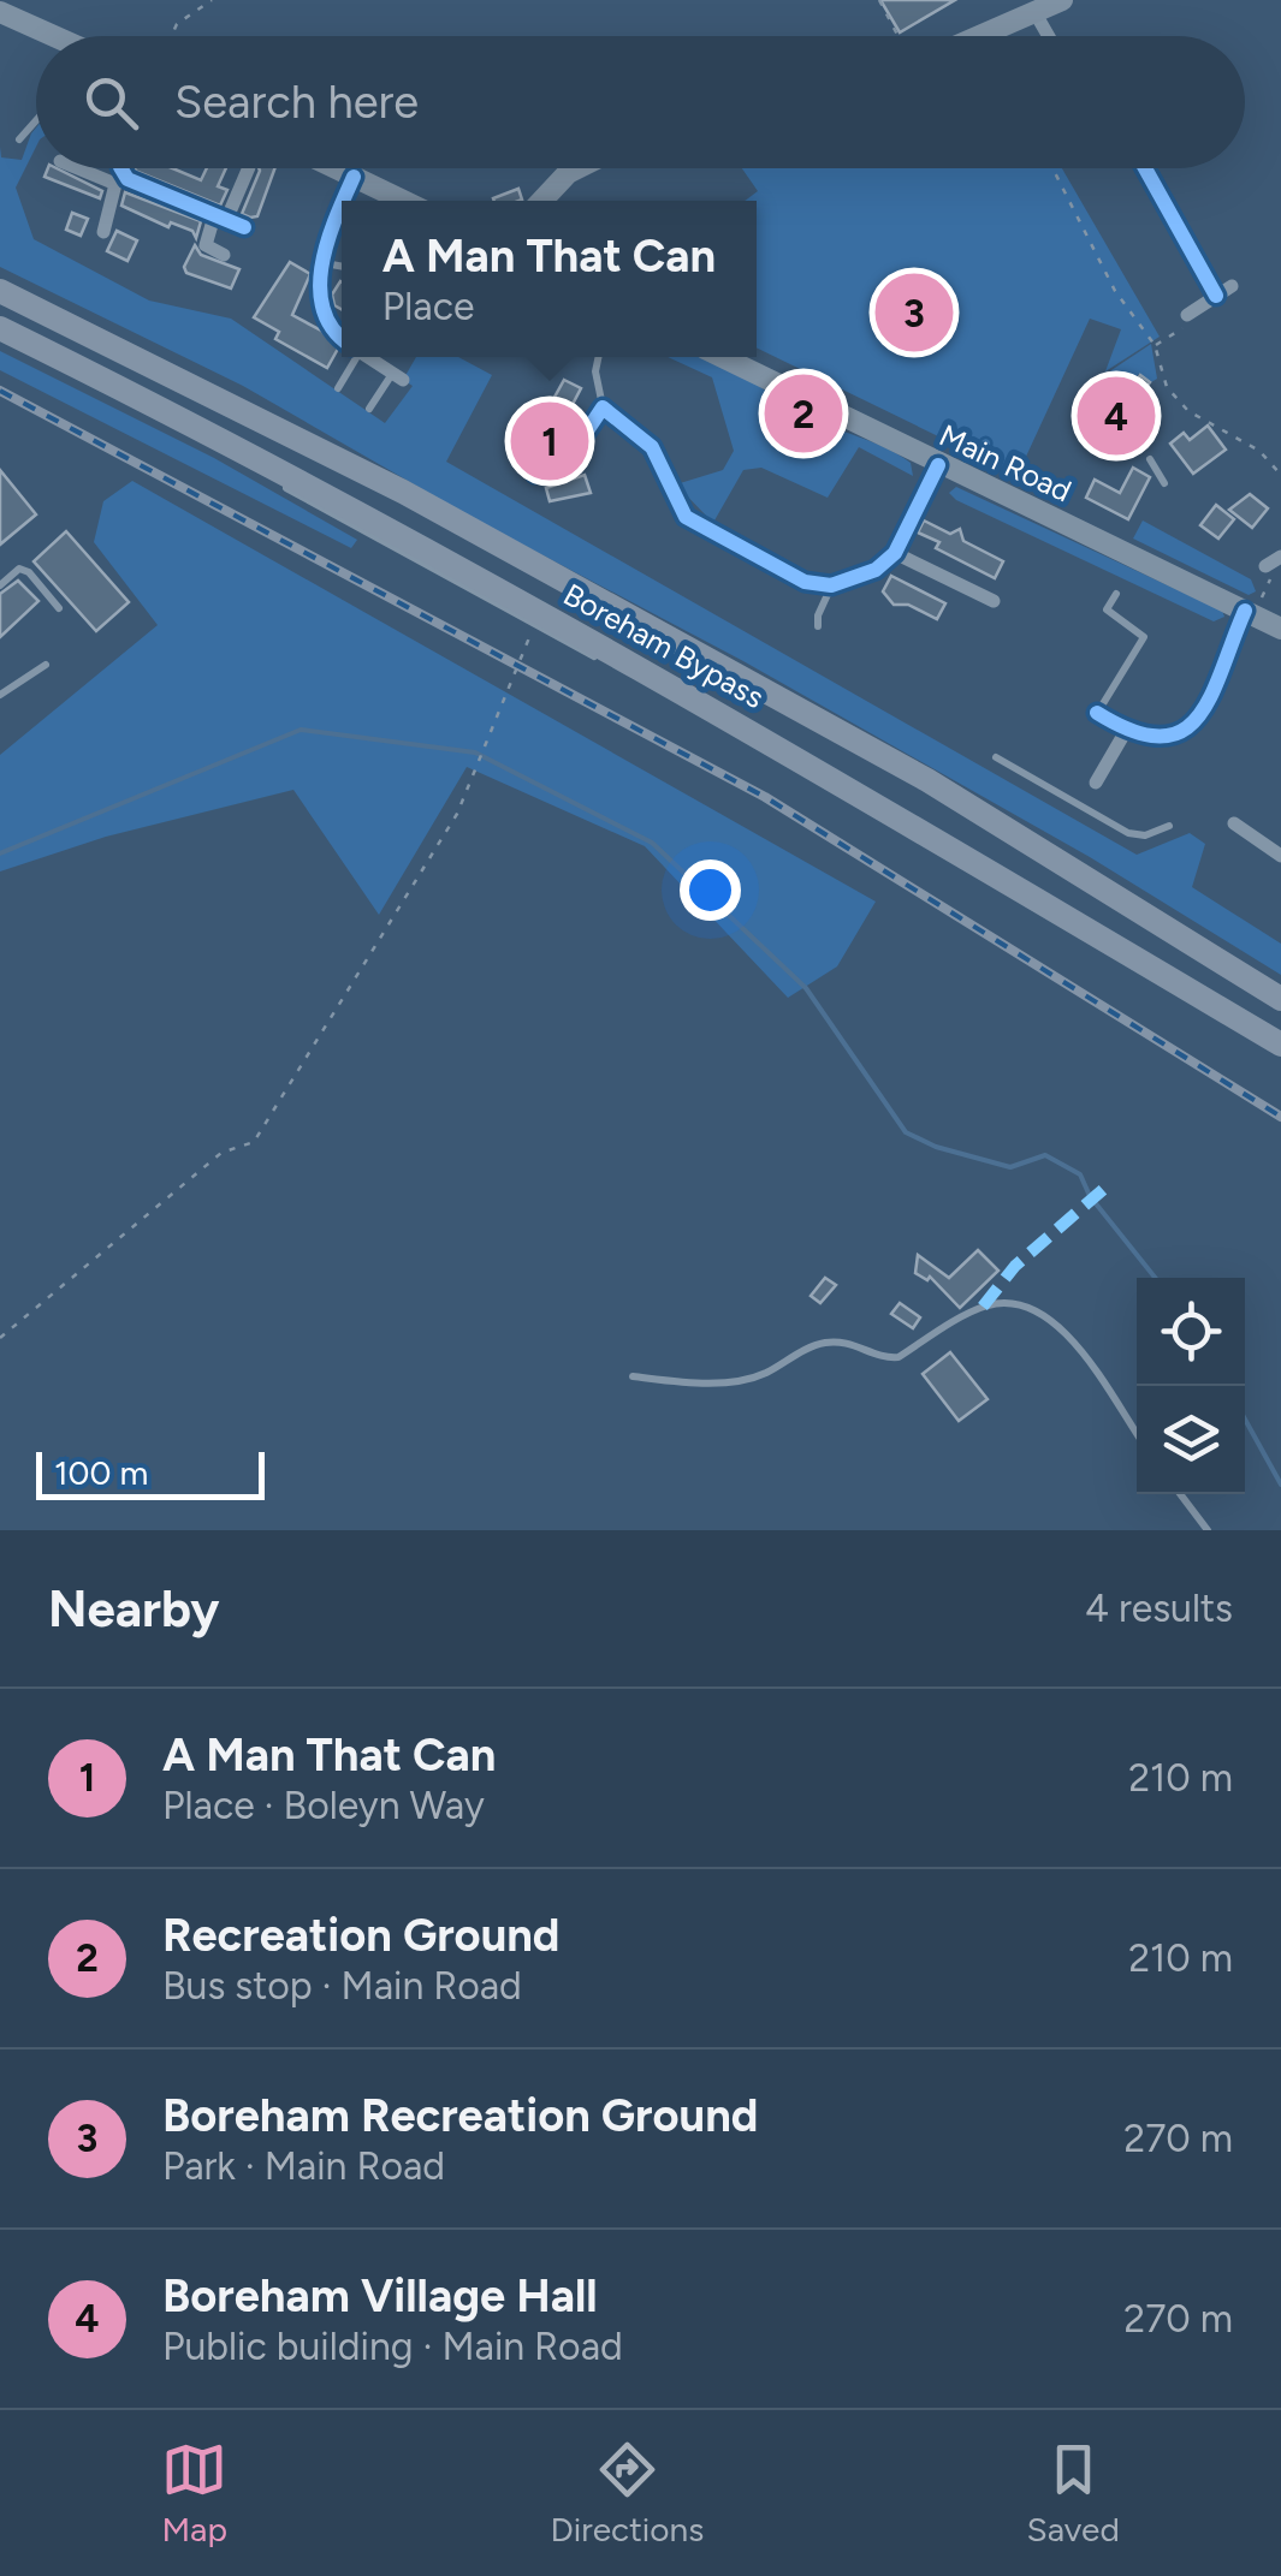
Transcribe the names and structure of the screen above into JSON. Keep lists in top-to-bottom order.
{
  "streets": {
    "highway": ["Boreham Bypass"],
    "main road": ["Main Road"]
  },
  "scale_bar": "100 m",
  "page": {
    "search": "Search here",
    "popup": ["A Man That Can", "Place"],
    "pins": [
      "3",
      "2",
      "4",
      "1"
    ],
    "scale": "100 m",
    "heading": ["Nearby", "4 results"],
    "list": [
      {
        "mark": "1",
        "name": "A Man That Can",
        "note": "Place · Boleyn Way",
        "value": "210 m"
      },
      {
        "mark": "2",
        "name": "Recreation Ground",
        "note": "Bus stop · Main Road",
        "value": "210 m"
      },
      {
        "mark": "3",
        "name": "Boreham Recreation Ground",
        "note": "Park · Main Road",
        "value": "270 m"
      },
      {
        "mark": "4",
        "name": "Boreham Village Hall",
        "note": "Public building · Main Road",
        "value": "270 m"
      }
    ],
    "nav": ["Map", "Directions", "Saved"]
  }
}
